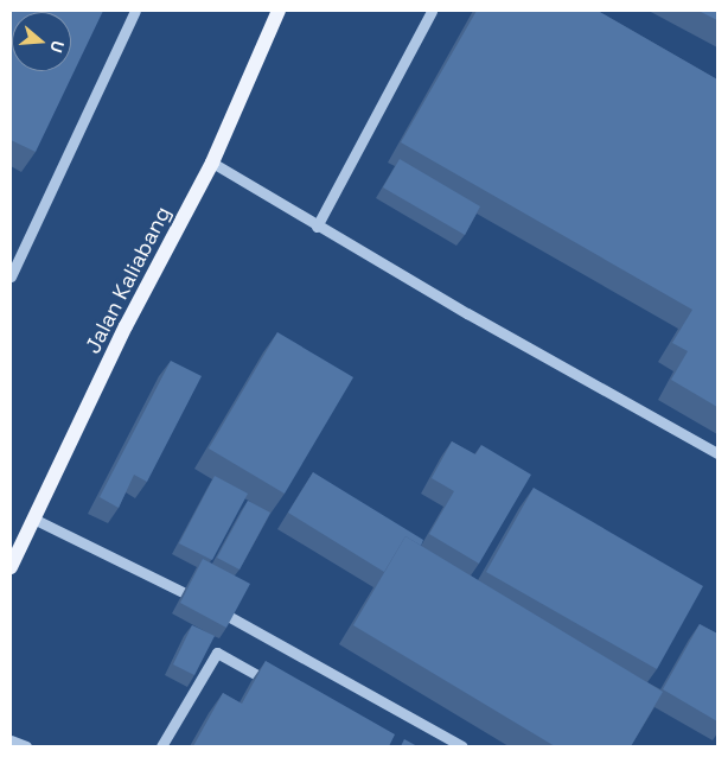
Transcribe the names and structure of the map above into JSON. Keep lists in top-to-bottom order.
{
  "streets": {
    "main road": ["Jalan Kaliabang"]
  },
  "north": "right"
}
